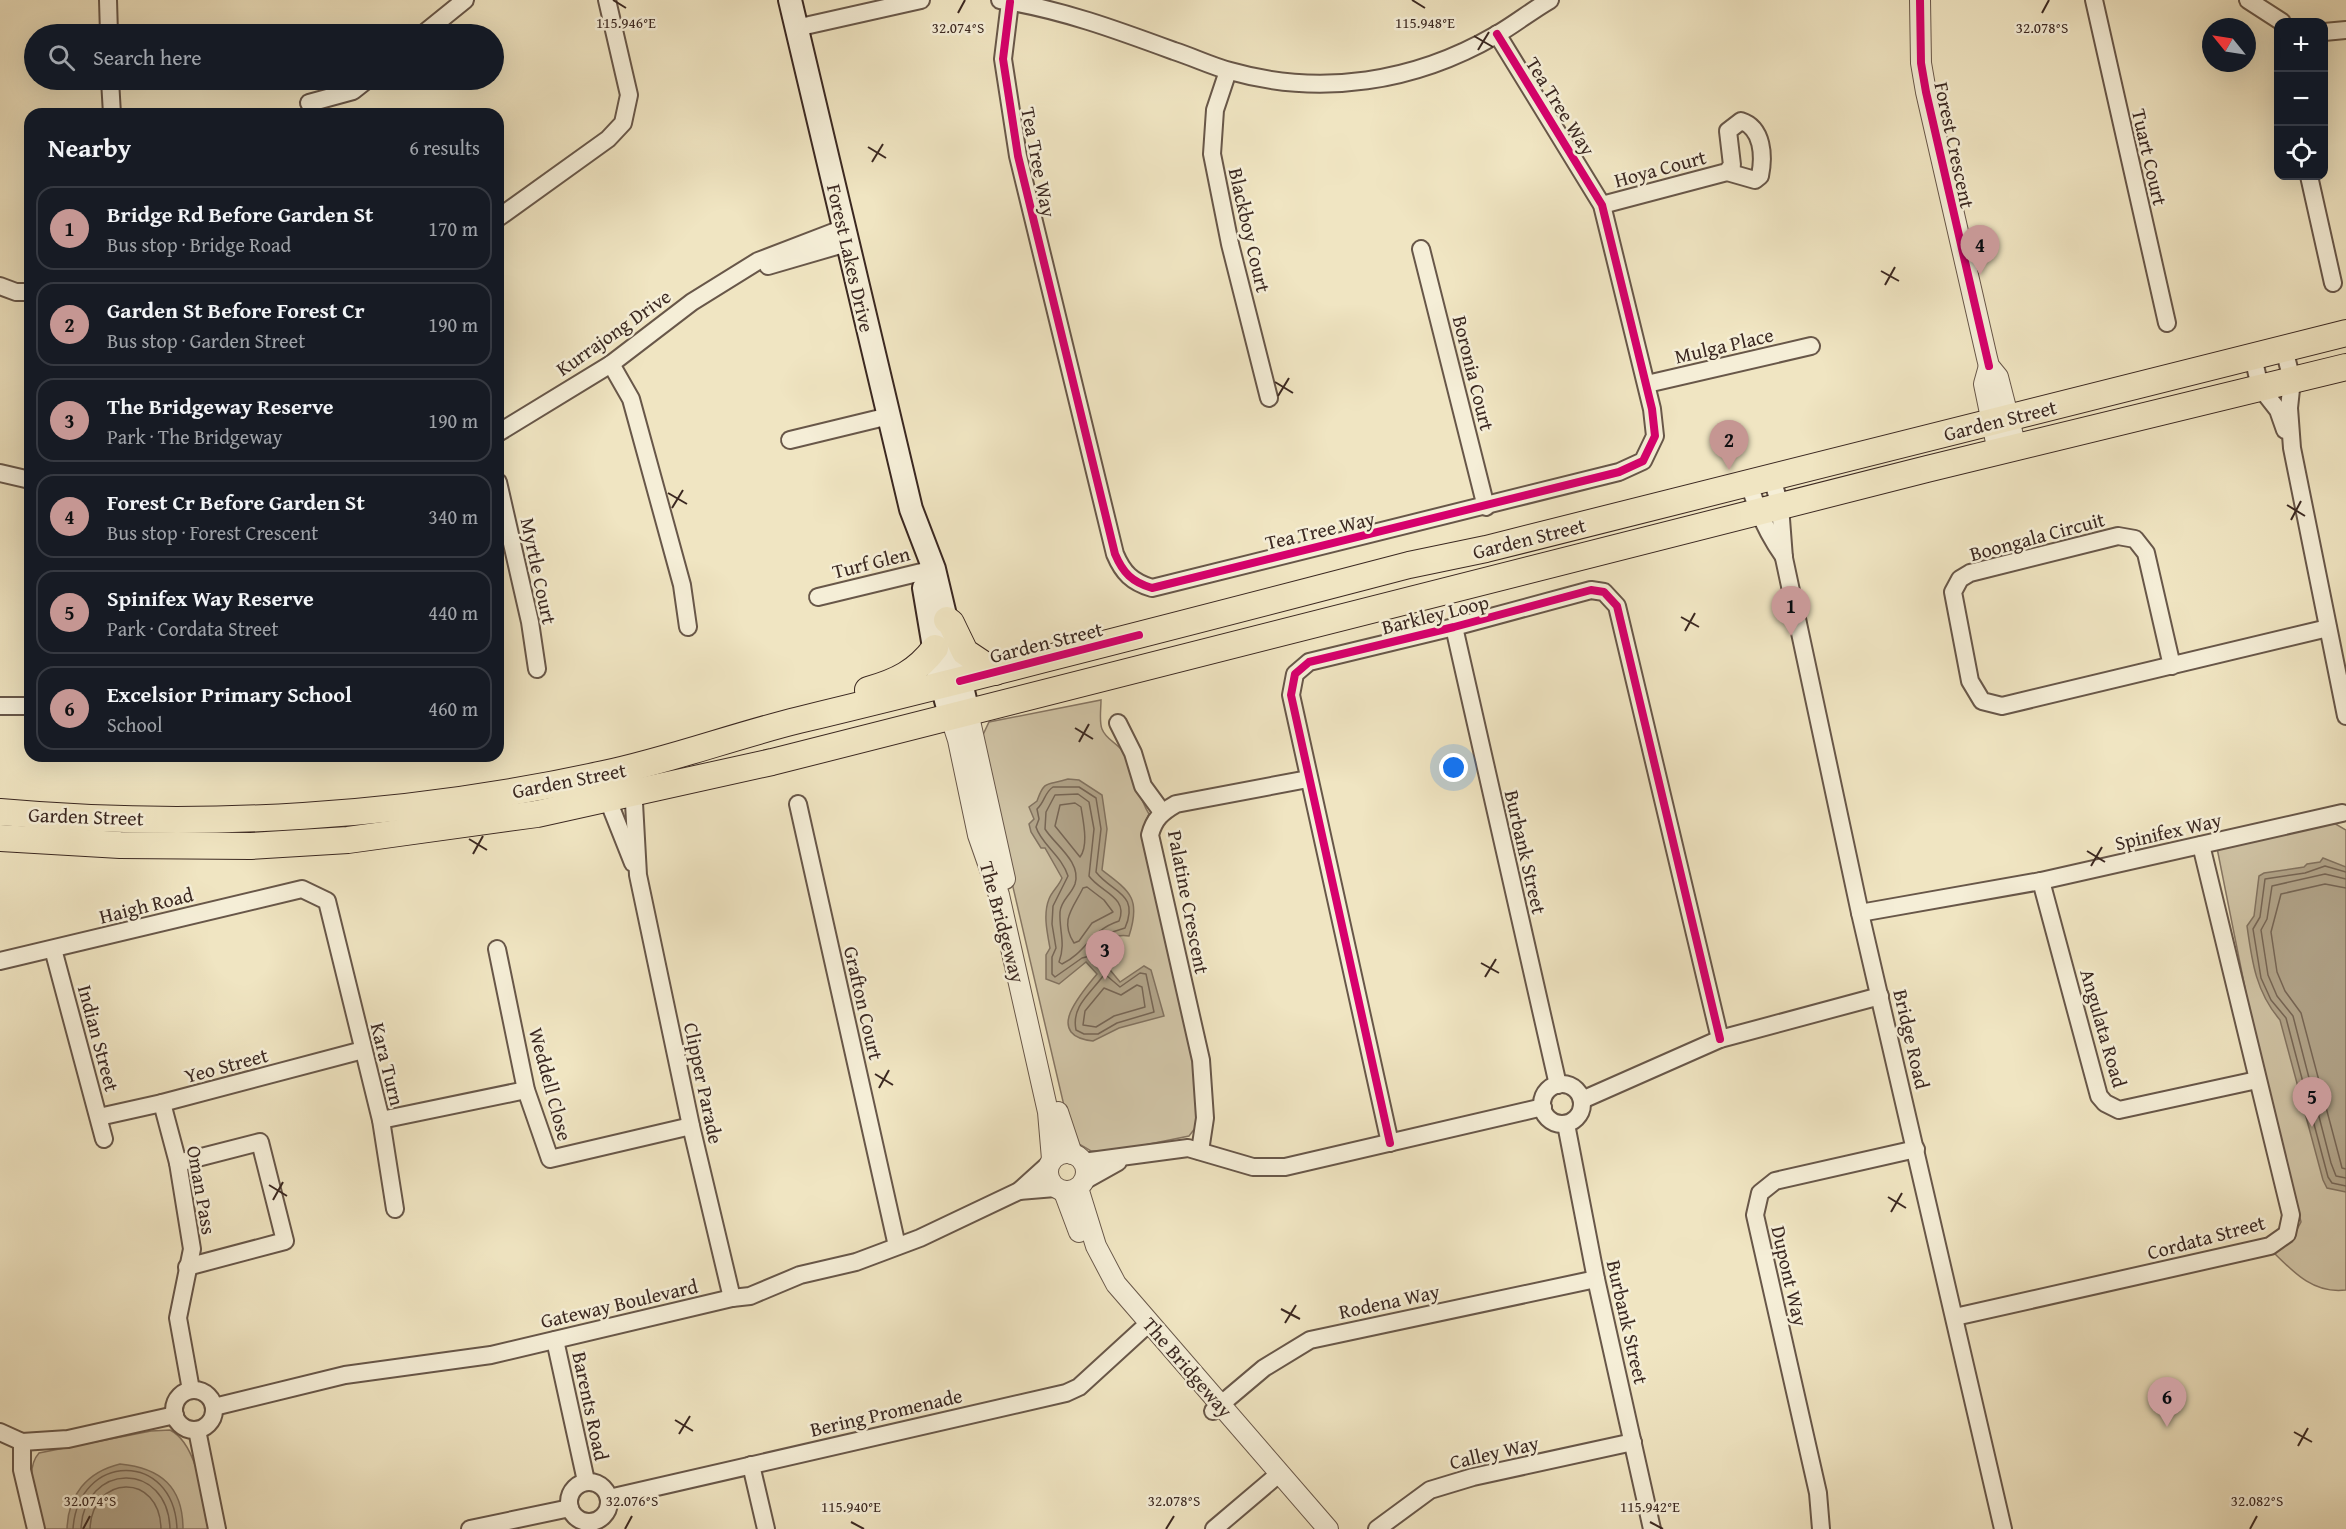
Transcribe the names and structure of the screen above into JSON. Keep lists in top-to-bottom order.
{
  "streets": {
    "main road": ["Forest Lakes Drive", "Garden Street", "The Bridgeway"],
    "street": [
      "Tea Tree Way",
      "Forest Crescent",
      "Tuart Court",
      "Hoya Court",
      "Blackboy Court",
      "Kurrajong Drive",
      "Mulga Place",
      "Boronia Court",
      "Boongala Circuit",
      "Turf Glen",
      "Myrtle Court",
      "Barkley Loop",
      "Spinifex Way",
      "Burbank Street",
      "Palatine Crescent",
      "Haigh Road",
      "Grafton Court",
      "Angulata Road",
      "Indian Street",
      "Bridge Road",
      "Kara Turn",
      "Yeo Street",
      "Clipper Parade",
      "Weddell Close",
      "Oman Pass",
      "Cordata Street",
      "Dupont Way",
      "Rodena Way",
      "Gateway Boulevard",
      "Barents Road",
      "Bering Promenade",
      "Calley Way"
    ]
  },
  "crossings": [
    ["Tea Tree Way", "Hoya Court"],
    ["Tea Tree Way", "Mulga Place"],
    ["Tea Tree Way", "Boronia Court"],
    ["Forest Crescent", "Garden Street"],
    ["Forest Lakes Drive", "Kurrajong Drive"],
    ["Forest Lakes Drive", "Garden Street"],
    ["Forest Lakes Drive", "Turf Glen"],
    ["Forest Lakes Drive", "The Bridgeway"],
    ["Garden Street", "The Bridgeway"],
    ["Garden Street", "Bridge Road"],
    ["Garden Street", "Clipper Parade"],
    ["Barkley Loop", "Burbank Street"],
    ["Barkley Loop", "Palatine Crescent"],
    ["Barkley Loop", "Gateway Boulevard"],
    ["Spinifex Way", "Angulata Road"],
    ["Spinifex Way", "Bridge Road"],
    ["Spinifex Way", "Cordata Street"],
    ["Burbank Street", "Rodena Way"],
    ["Burbank Street", "Gateway Boulevard"],
    ["Burbank Street", "Calley Way"],
    ["Palatine Crescent", "Gateway Boulevard"],
    ["Haigh Road", "Indian Street"],
    ["Haigh Road", "Kara Turn"],
    ["The Bridgeway", "Rodena Way"],
    ["The Bridgeway", "Gateway Boulevard"],
    ["The Bridgeway", "Bering Promenade"],
    ["Grafton Court", "Gateway Boulevard"],
    ["Angulata Road", "Cordata Street"],
    ["Indian Street", "Yeo Street"],
    ["Bridge Road", "Cordata Street"],
    ["Bridge Road", "Dupont Way"],
    ["Kara Turn", "Yeo Street"],
    ["Kara Turn", "Weddell Close"],
    ["Yeo Street", "Oman Pass"],
    ["Clipper Parade", "Weddell Close"],
    ["Clipper Parade", "Gateway Boulevard"],
    ["Oman Pass", "Gateway Boulevard"],
    ["Gateway Boulevard", "Barents Road"],
    ["Barents Road", "Bering Promenade"]
  ],
  "north": "top left",
  "page": {
    "map_buttons": ["+", "−"],
    "search": "Search here",
    "heading": ["Nearby", "6 results"],
    "list": [
      {
        "mark": "1",
        "name": "Bridge Rd Before Garden St",
        "note": "Bus stop · Bridge Road",
        "value": "170 m"
      },
      {
        "mark": "2",
        "name": "Garden St Before Forest Cr",
        "note": "Bus stop · Garden Street",
        "value": "190 m"
      },
      {
        "mark": "3",
        "name": "The Bridgeway Reserve",
        "note": "Park · The Bridgeway",
        "value": "190 m"
      },
      {
        "mark": "4",
        "name": "Forest Cr Before Garden St",
        "note": "Bus stop · Forest Crescent",
        "value": "340 m"
      },
      {
        "mark": "5",
        "name": "Spinifex Way Reserve",
        "note": "Park · Cordata Street",
        "value": "440 m"
      },
      {
        "mark": "6",
        "name": "Excelsior Primary School",
        "note": "School",
        "value": "460 m"
      }
    ],
    "pins": [
      "4",
      "2",
      "1",
      "3",
      "5",
      "6"
    ]
  },
  "coordinates": [
    "115.946°E",
    "115.948°E",
    "32.074°S",
    "32.078°S",
    "32.076°S",
    "32.082°S",
    "115.940°E",
    "115.942°E"
  ]
}
